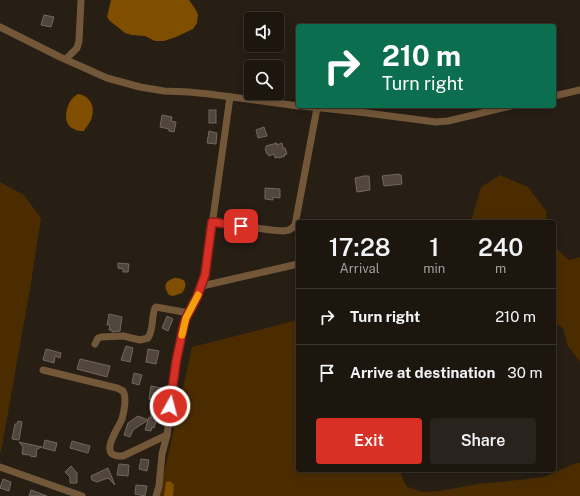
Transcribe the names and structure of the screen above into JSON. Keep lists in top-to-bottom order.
{
  "page": {
    "turn": ["210 m", "Turn right"],
    "eta": [
      "17:28",
      "Arrival",
      "1",
      "min",
      "240",
      "m"
    ],
    "list": [
      {
        "name": "Turn right",
        "value": "210 m"
      },
      {
        "name": "Arrive at destination",
        "value": "30 m"
      }
    ],
    "buttons": ["Exit", "Share"]
  }
}
